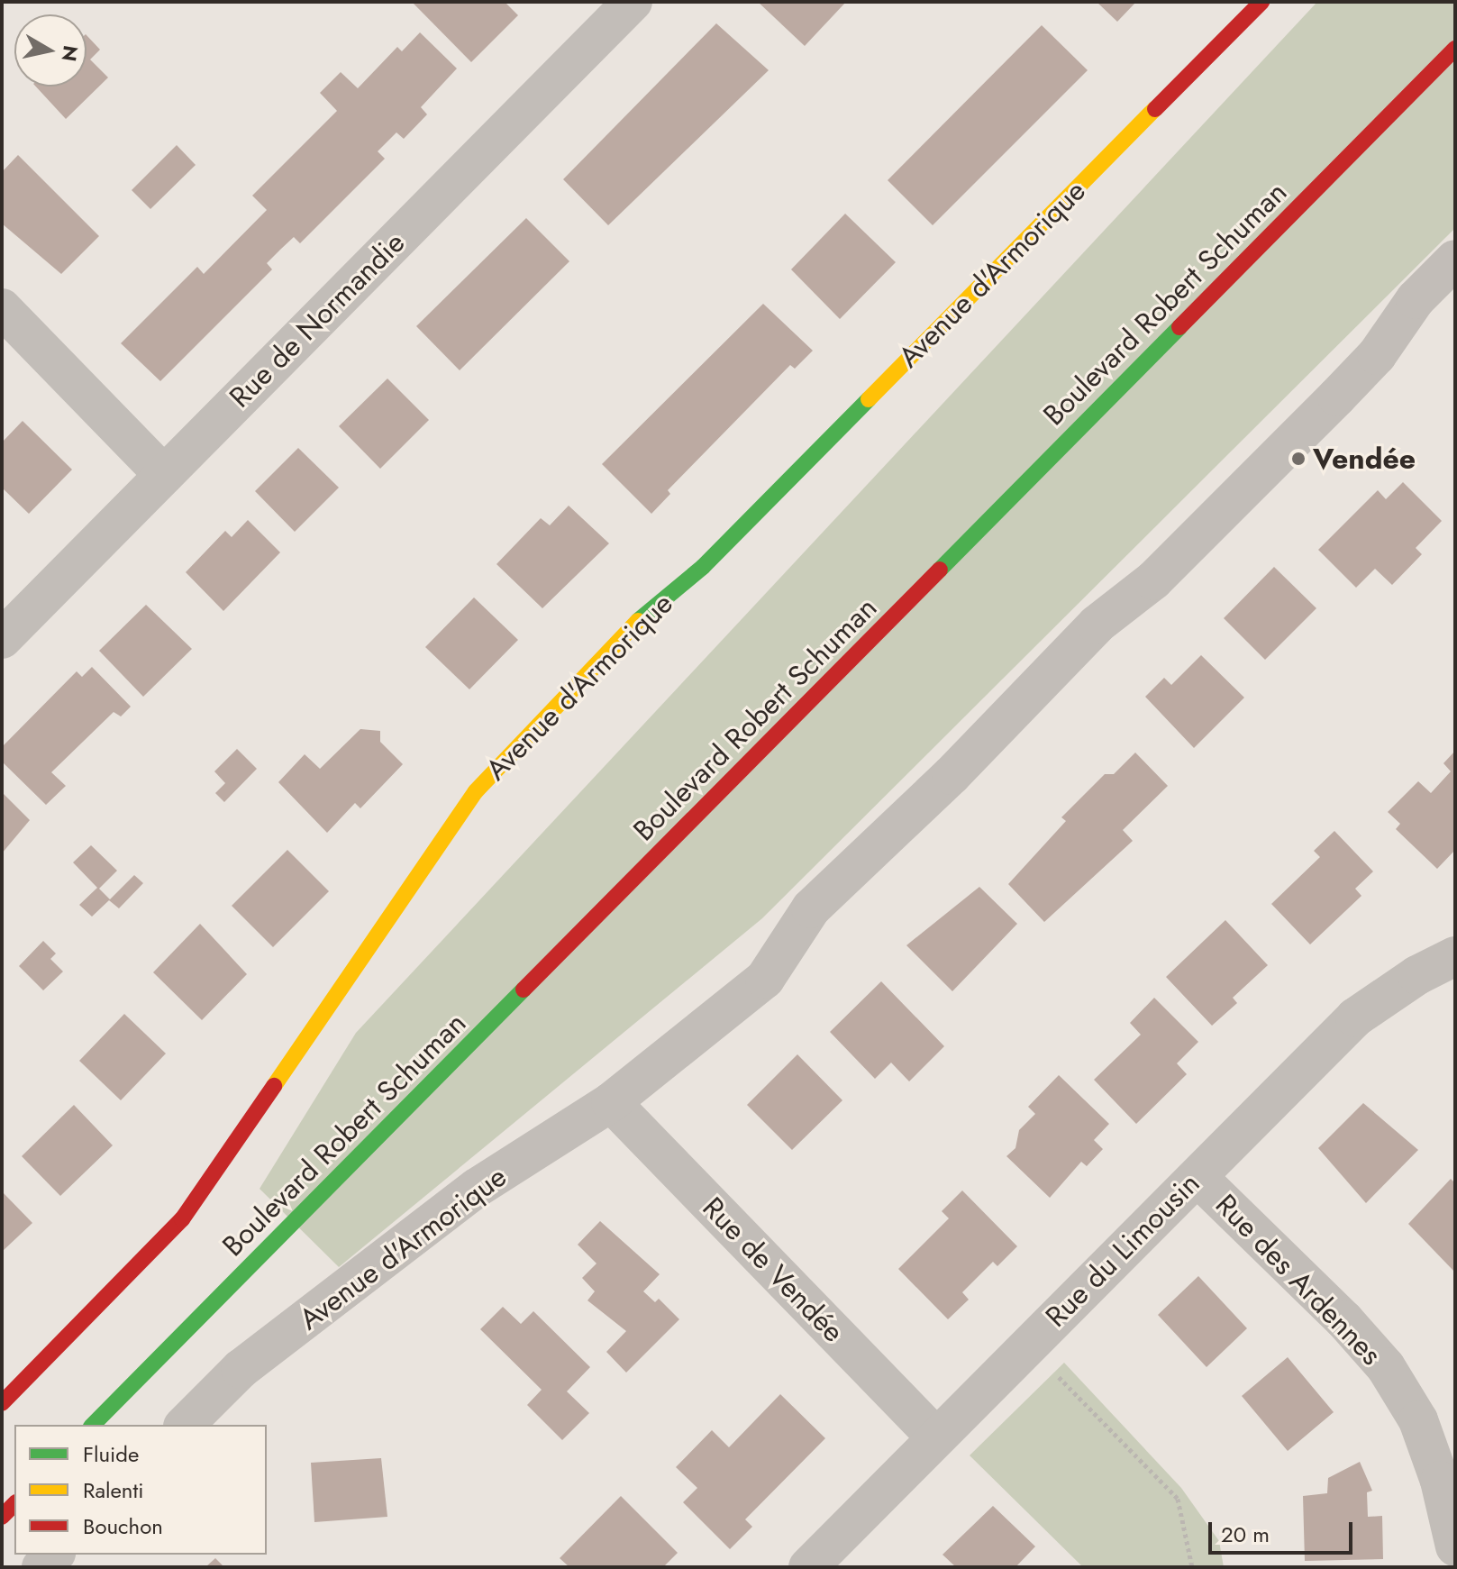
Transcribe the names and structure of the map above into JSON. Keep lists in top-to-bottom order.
{
  "streets": {
    "main road": ["Avenue d'Armorique", "Boulevard Robert Schuman"],
    "street": [
      "Rue de Normandie",
      "Rue du Limousin",
      "Rue de Vendée",
      "Rue des Ardennes"
    ]
  },
  "crossings": [
    ["Avenue d'Armorique", "Rue de Vendée"],
    ["Rue du Limousin", "Rue de Vendée"],
    ["Rue du Limousin", "Rue des Ardennes"]
  ],
  "places": ["Vendée"],
  "legend": ["Fluide", "Ralenti", "Bouchon"],
  "scale_bar": "20 m",
  "north": "right"
}
